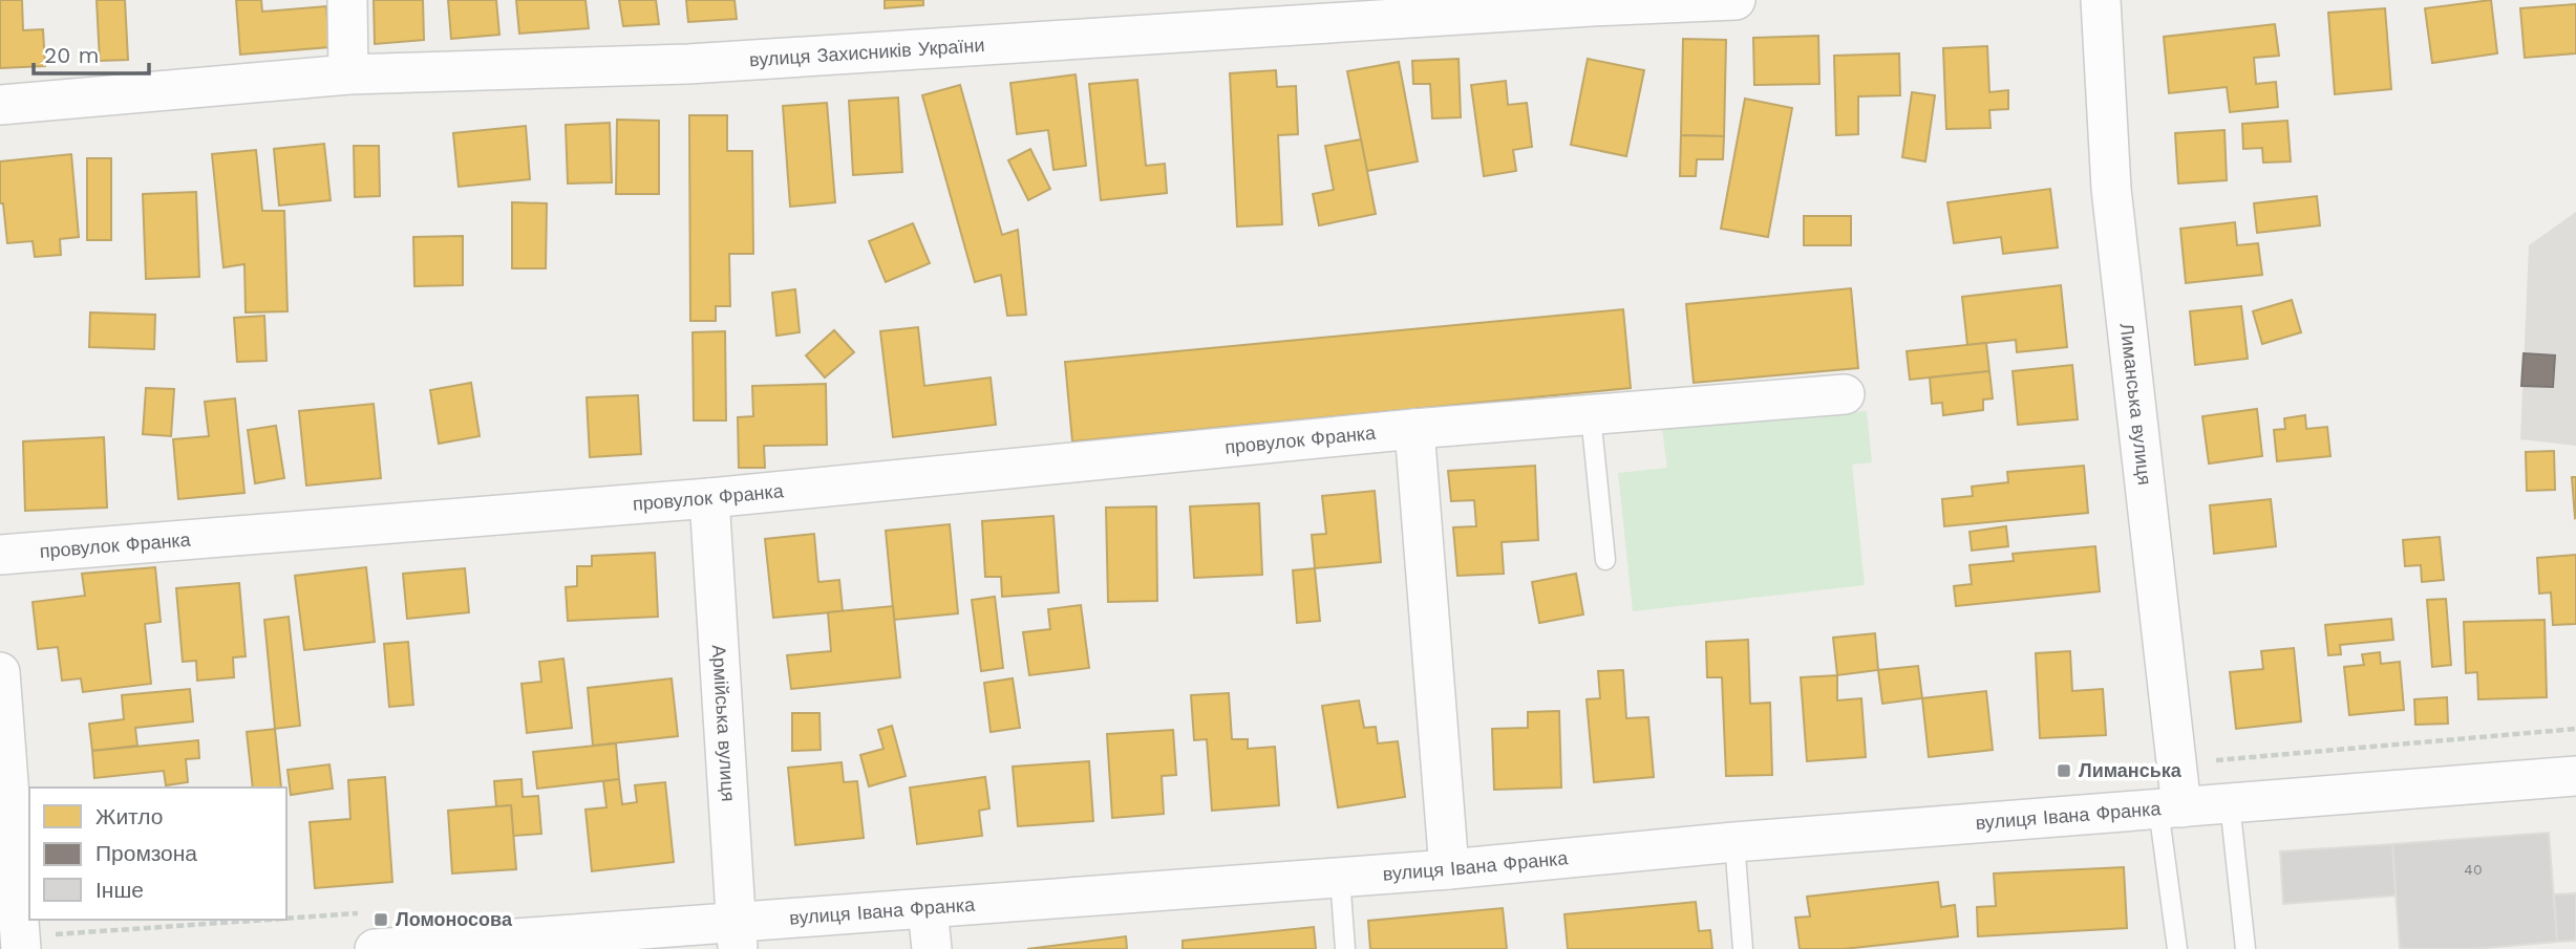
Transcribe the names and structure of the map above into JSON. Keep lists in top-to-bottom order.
{
  "streets": {
    "street": [
      "вулиця Захисників України",
      "Лиманська вулиця",
      "провулок Франка",
      "Армійська вулиця",
      "вулиця Івана Франка"
    ]
  },
  "crossings": [
    ["Лиманська вулиця", "вулиця Івана Франка"],
    ["провулок Франка", "Армійська вулиця"],
    ["Армійська вулиця", "вулиця Івана Франка"]
  ],
  "places": {
    "transit": ["Лиманська", "Ломоносова"]
  },
  "house_numbers": ["40"],
  "legend": ["Житло", "Промзона", "Інше"],
  "scale_bar": "20 m"
}
